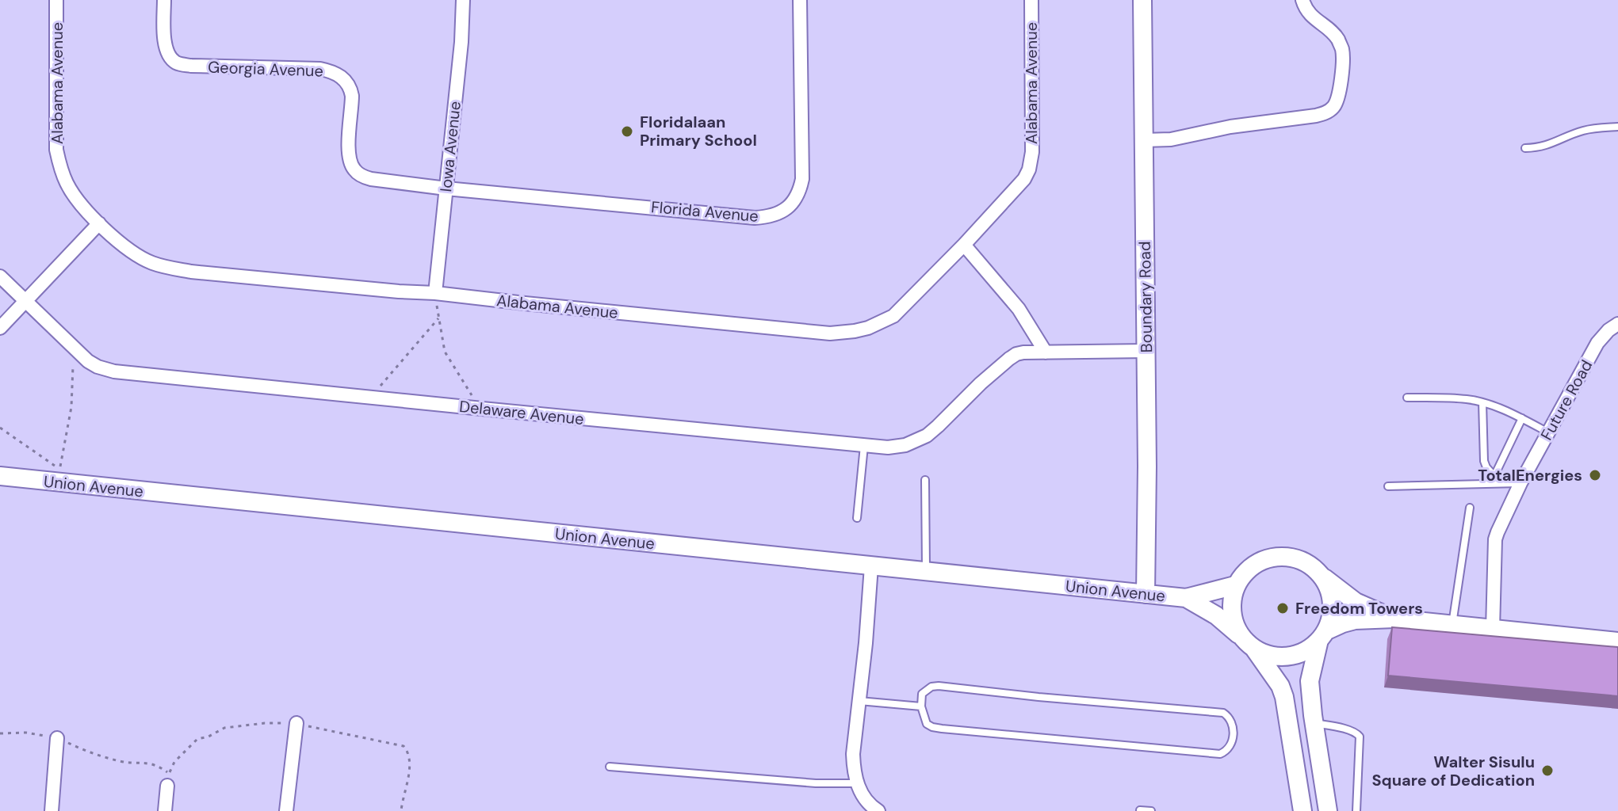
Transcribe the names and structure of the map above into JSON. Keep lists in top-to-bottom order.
{
  "streets": {
    "street": [
      "Georgia Avenue",
      "Alabama Avenue",
      "Iowa Avenue",
      "Florida Avenue",
      "Boundary Road",
      "Future Road",
      "Delaware Avenue",
      "Union Avenue"
    ]
  },
  "crossings": [
    ["Georgia Avenue", "Iowa Avenue"],
    ["Georgia Avenue", "Florida Avenue"],
    ["Alabama Avenue", "Iowa Avenue"],
    ["Iowa Avenue", "Florida Avenue"],
    ["Boundary Road", "Delaware Avenue"],
    ["Boundary Road", "Union Avenue"]
  ],
  "places": [
    "Floridalaan Primary School",
    "TotalEnergies",
    "Freedom Towers",
    "Walter Sisulu Square of Dedication"
  ]
}
